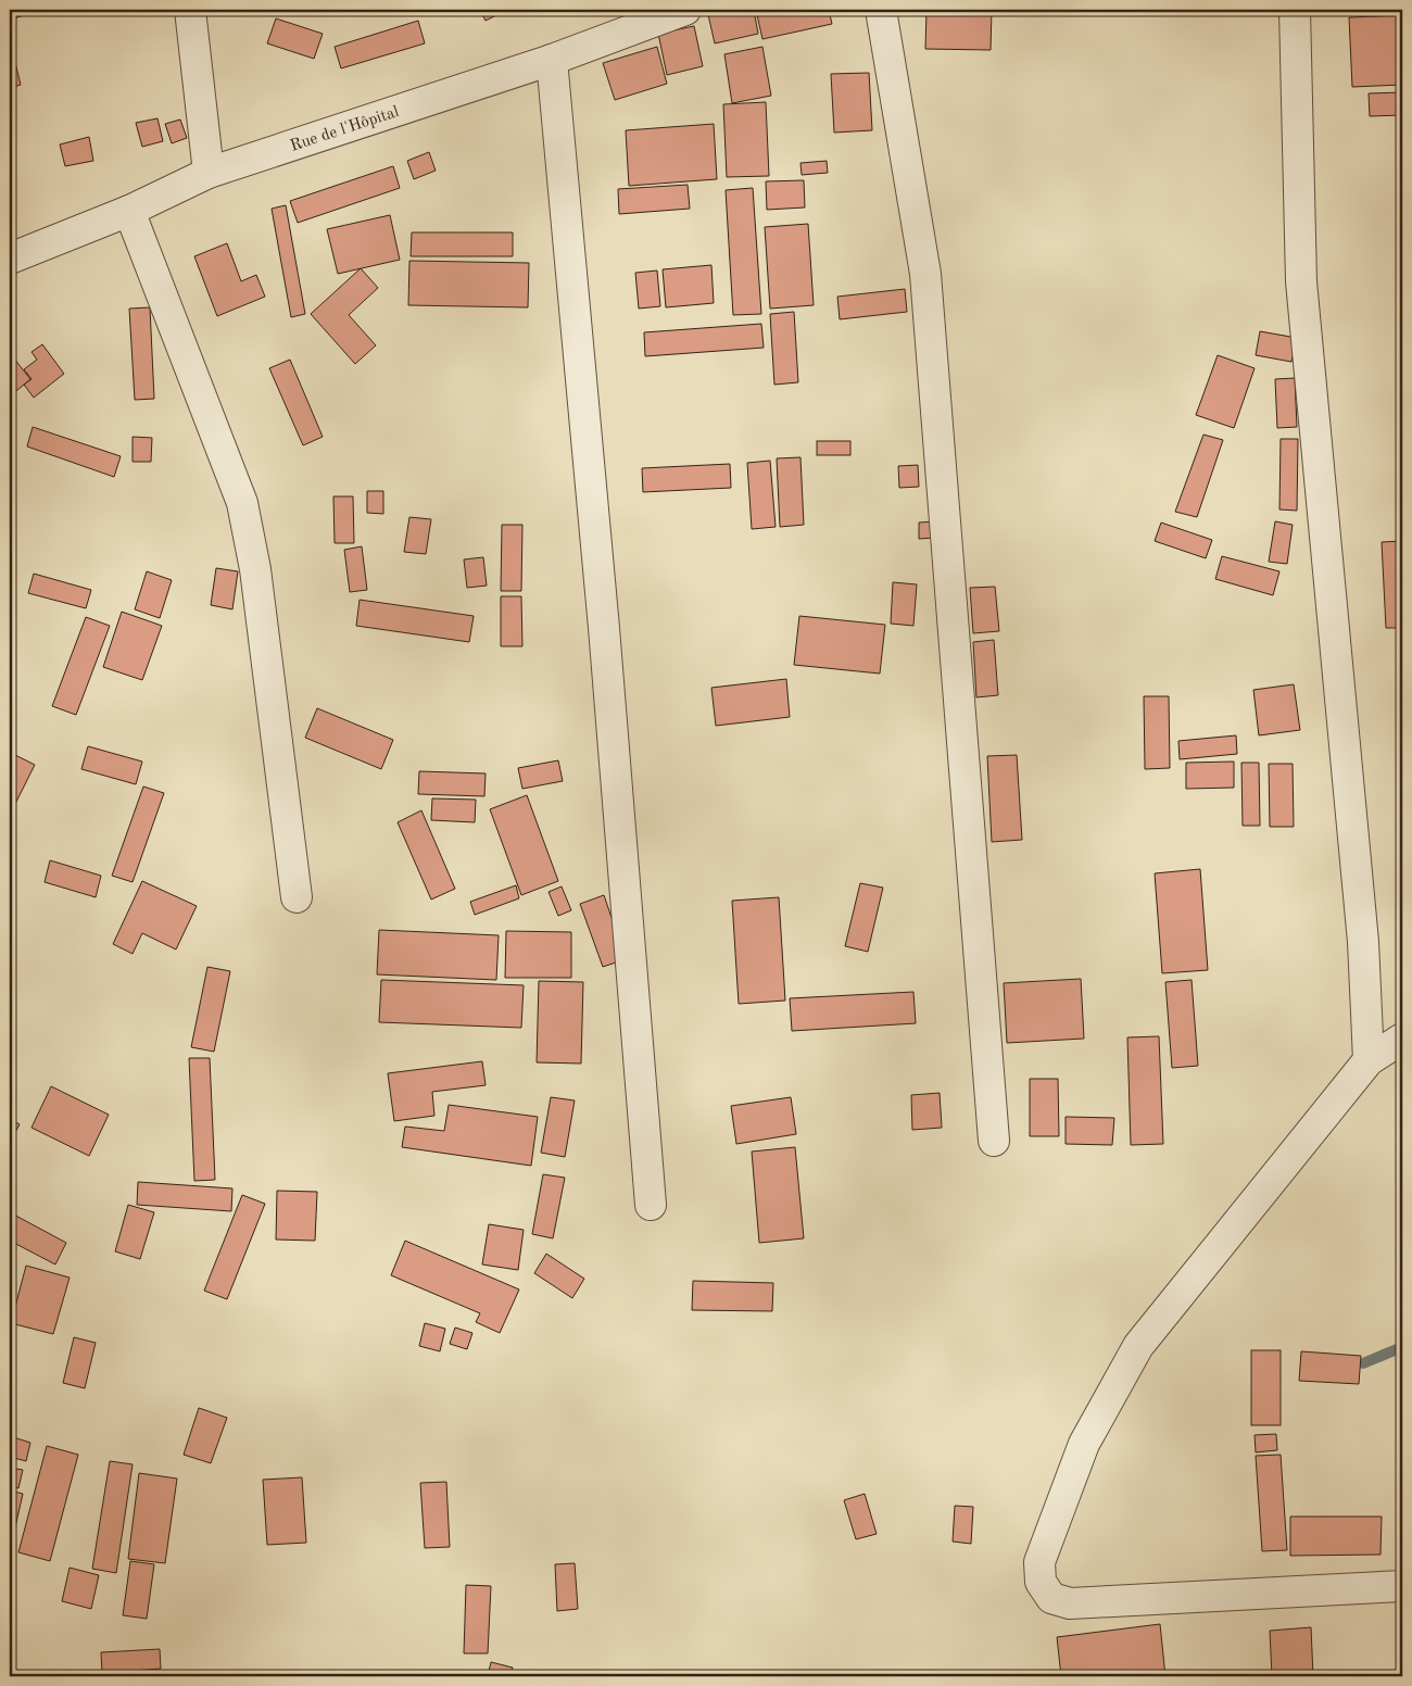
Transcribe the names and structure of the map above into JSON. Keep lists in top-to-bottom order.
{
  "streets": {
    "street": ["Rue de l'Hôpital"]
  }
}
